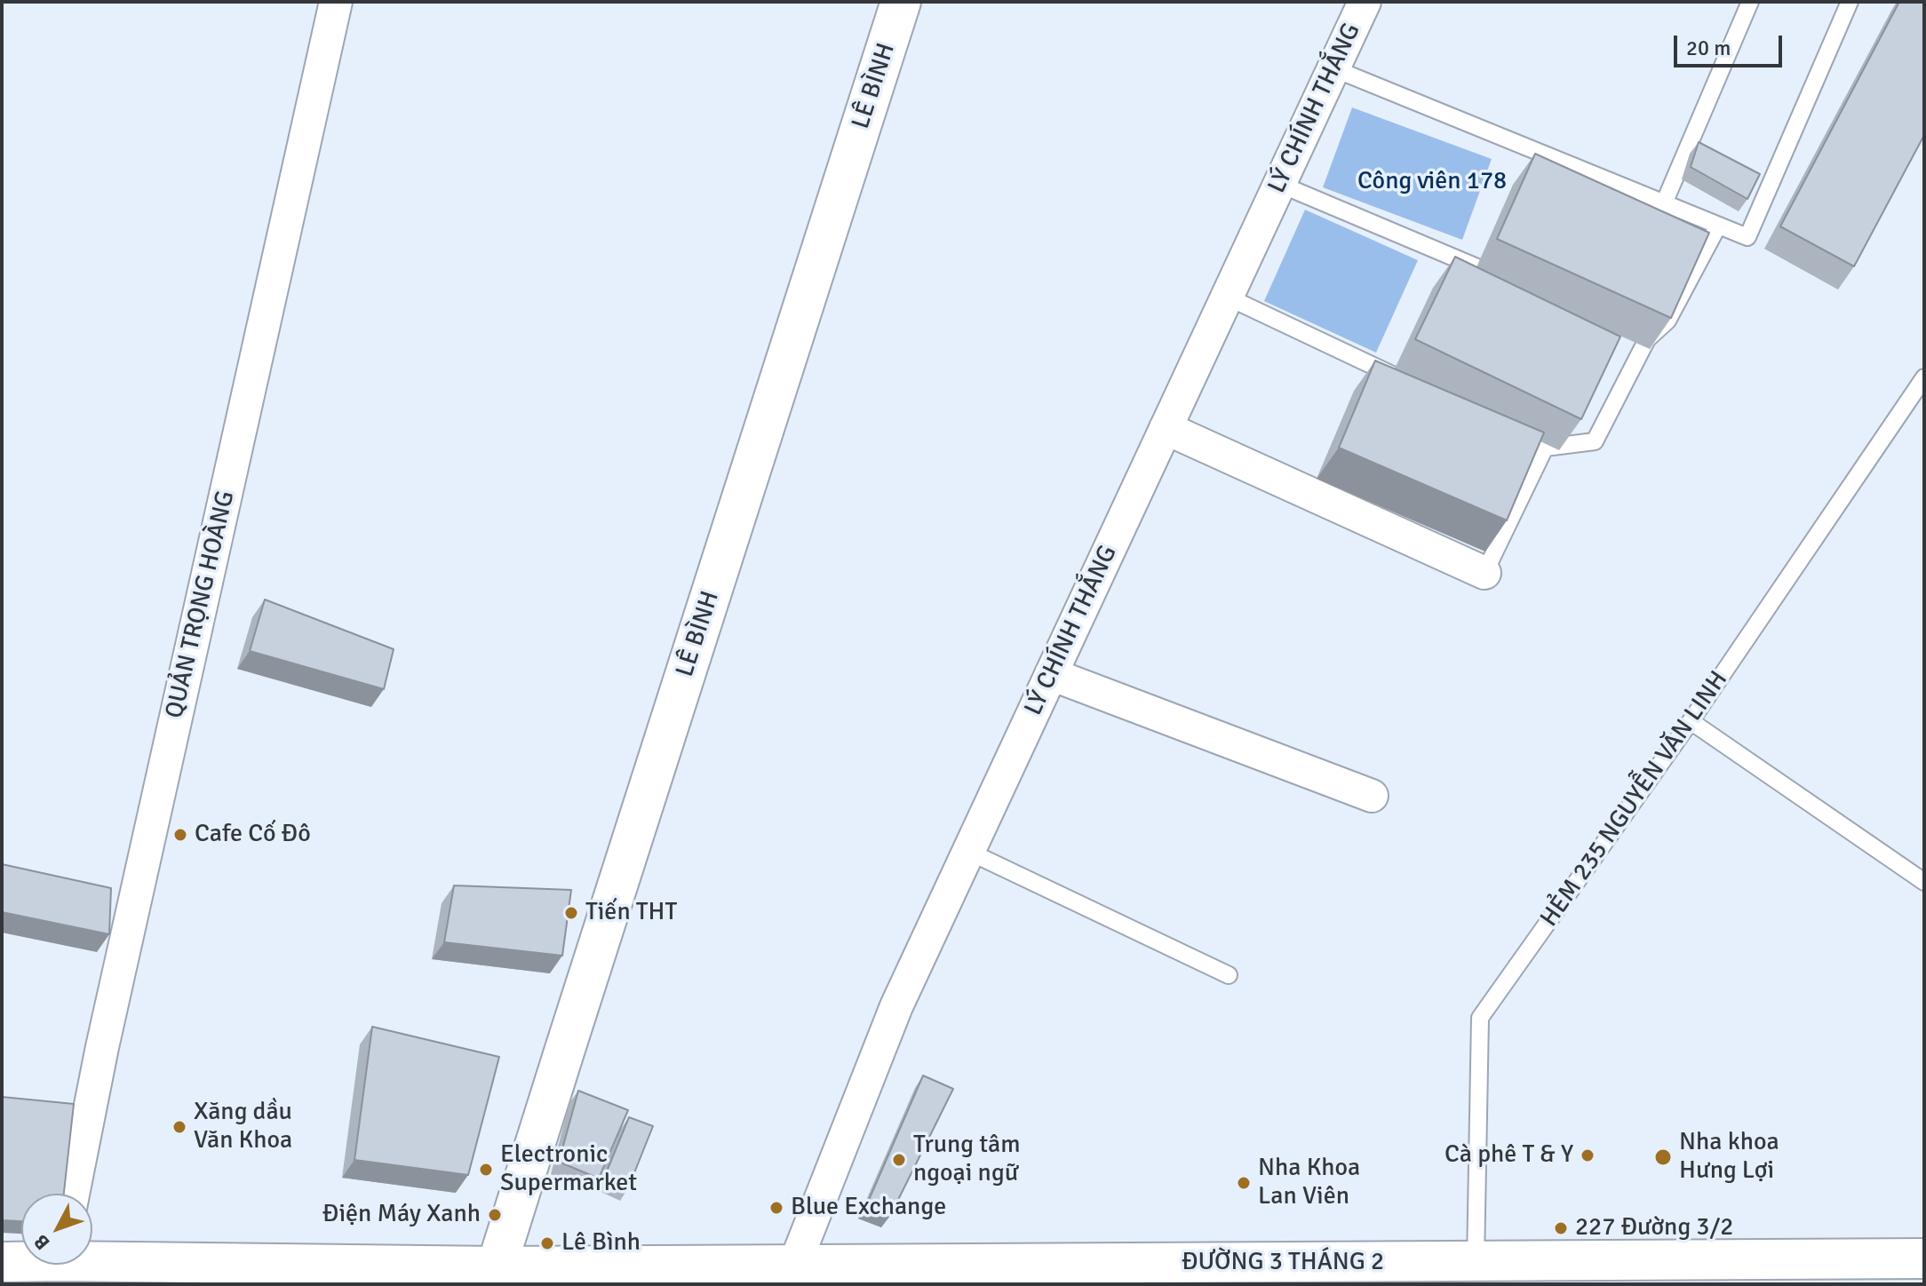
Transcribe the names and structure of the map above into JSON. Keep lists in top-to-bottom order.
{
  "streets": {
    "main road": ["LÊ BÌNH", "ĐƯỜNG 3 THÁNG 2"],
    "street": ["LÝ CHÍNH THẮNG", "QUẢN TRỌNG HOÀNG"],
    "lane": ["HẺM 235 NGUYỄN VĂN LINH"]
  },
  "crossings": [
    ["LÊ BÌNH", "ĐƯỜNG 3 THÁNG 2"],
    ["LÝ CHÍNH THẮNG", "ĐƯỜNG 3 THÁNG 2"],
    ["HẺM 235 NGUYỄN VĂN LINH", "ĐƯỜNG 3 THÁNG 2"]
  ],
  "parks": ["Công viên 178"],
  "places": [
    "Cafe Cố Đô",
    "Tiến THT",
    "Xăng dầu Văn Khoa",
    "Cà phê T & Y",
    "Nha khoa Hưng Lợi",
    "Trung tâm ngoại ngữ",
    "Electronic Supermarket",
    "Nha Khoa Lan Viên",
    "Blue Exchange",
    "Điện Máy Xanh",
    "227 Đường 3/2",
    "Lê Bình"
  ],
  "scale_bar": "20 m",
  "north": "bottom left"
}
